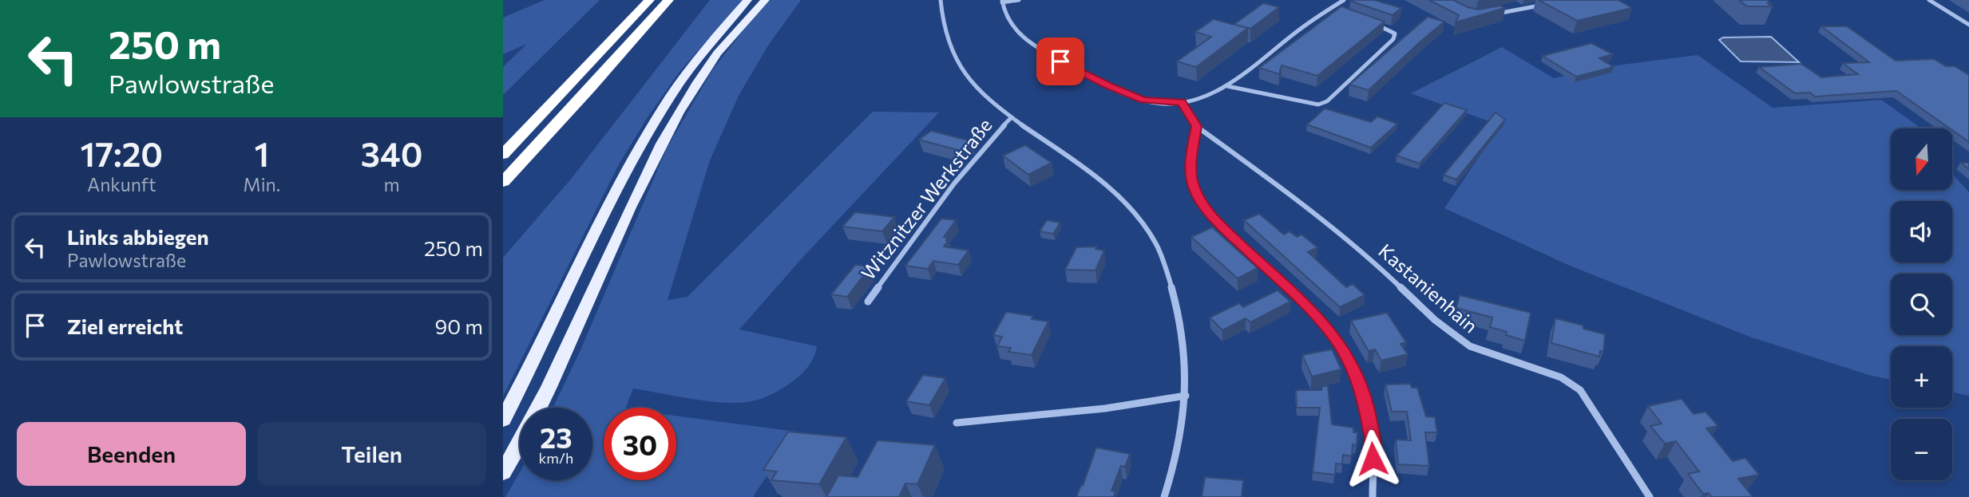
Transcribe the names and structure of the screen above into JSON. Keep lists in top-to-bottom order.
{
  "streets": {
    "street": ["Witznitzer Werkstraße", "Kastanienhain"]
  },
  "north": "bottom",
  "page": {
    "turn": ["250 m", "Pawlowstraße"],
    "eta": [
      "17:20",
      "Ankunft",
      "1",
      "Min.",
      "340",
      "m"
    ],
    "map_buttons": ["+", "−"],
    "list": [
      {
        "name": "Links abbiegen",
        "note": "Pawlowstraße",
        "value": "250 m"
      },
      {
        "name": "Ziel erreicht",
        "value": "90 m"
      }
    ],
    "speed": "23 km/h",
    "limit": "30",
    "buttons": ["Beenden", "Teilen"]
  }
}
